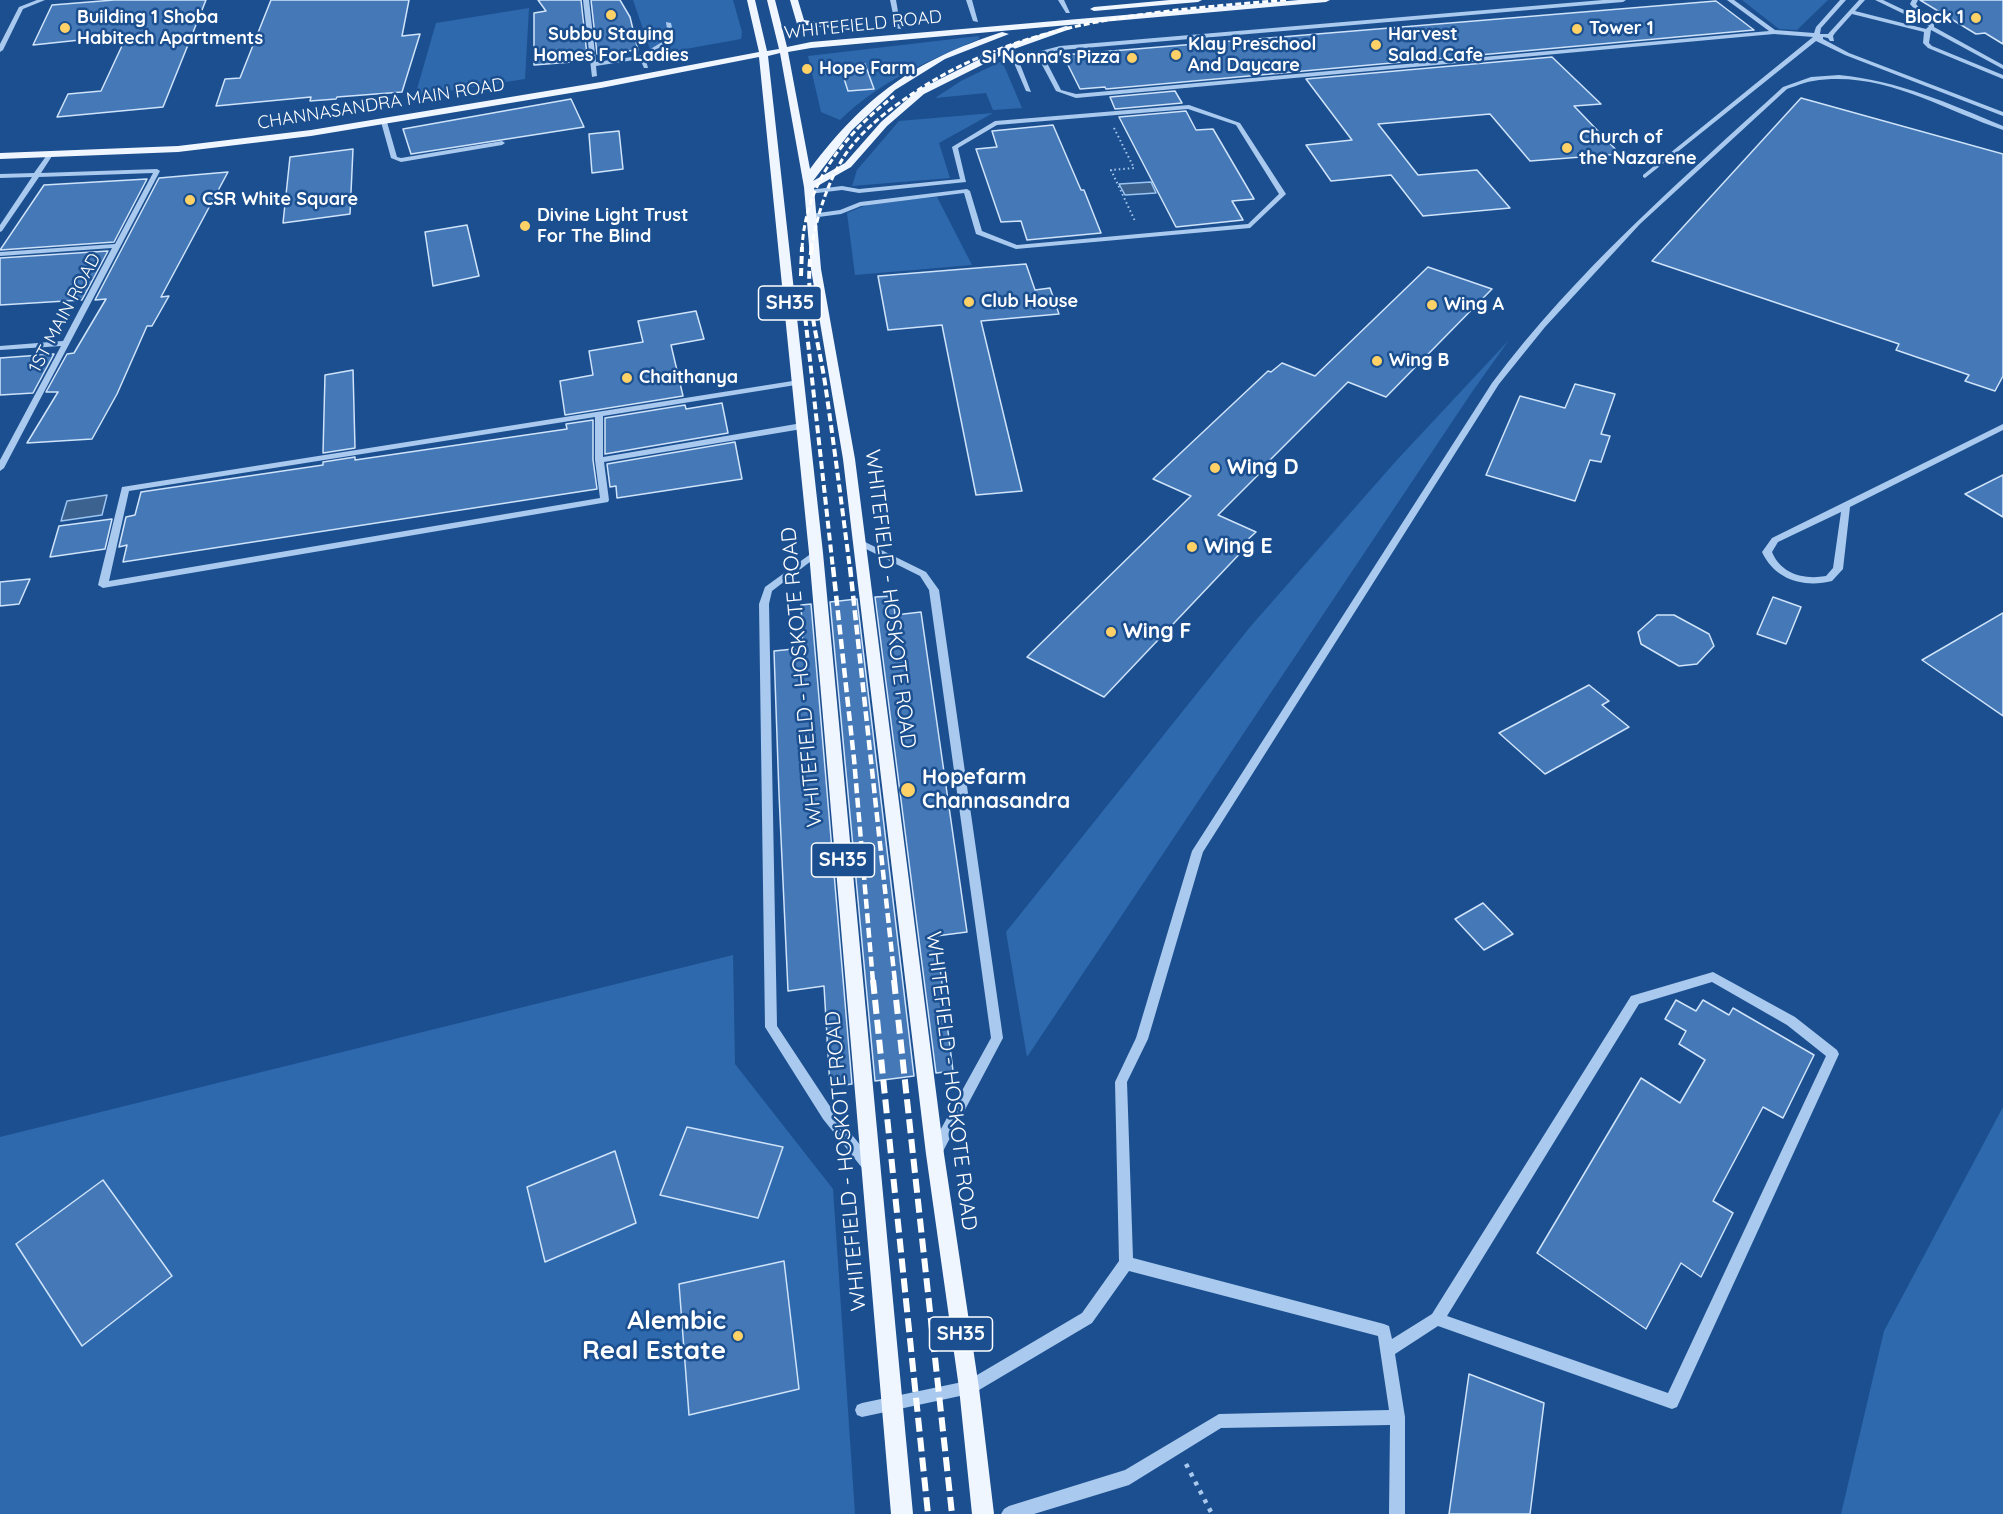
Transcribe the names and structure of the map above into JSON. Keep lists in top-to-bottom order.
{
  "streets": {
    "main road": [
      "WHITEFIELD ROAD",
      "CHANNASANDRA MAIN ROAD",
      "SH35",
      "WHITEFIELD - HOSKOTE ROAD"
    ],
    "street": ["1ST MAIN ROAD"]
  },
  "crossings": [
    ["WHITEFIELD ROAD", "CHANNASANDRA MAIN ROAD"],
    ["WHITEFIELD ROAD", "SH35"],
    ["WHITEFIELD ROAD", "WHITEFIELD - HOSKOTE ROAD"],
    ["CHANNASANDRA MAIN ROAD", "SH35"],
    ["CHANNASANDRA MAIN ROAD", "WHITEFIELD - HOSKOTE ROAD"],
    ["SH35", "WHITEFIELD - HOSKOTE ROAD"]
  ],
  "places": [
    "Subbu Staying Homes For Ladies",
    "Block 1",
    "Building 1 Shoba Habitech Apartments",
    "Tower 1",
    "Harvest Salad Cafe",
    "Klay Preschool And Daycare",
    "Si Nonna's Pizza",
    "Hope Farm",
    "Church of the Nazarene",
    "CSR White Square",
    "Divine Light Trust For The Blind",
    "Club House",
    "Wing A",
    "Wing B",
    "Chaithanya",
    "Wing D",
    "Wing E",
    "Wing F",
    "Hopefarm Channasandra",
    "Alembic Real Estate"
  ]
}
